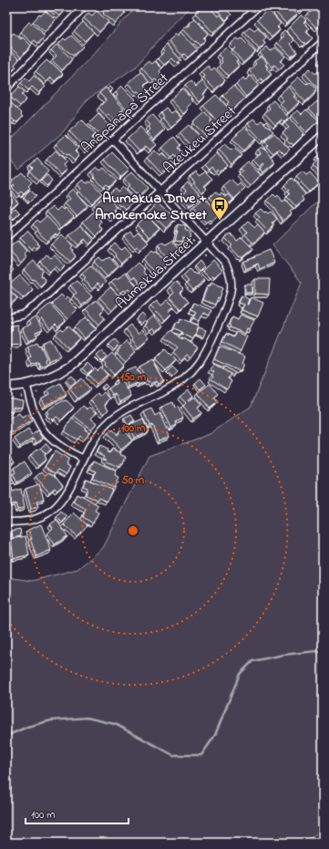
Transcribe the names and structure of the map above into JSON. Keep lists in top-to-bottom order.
{
  "streets": {
    "street": ["Anapanapa Street", "Akeukeu Street", "Aumakua Street"]
  },
  "places": {
    "bus stop": ["Aumakua Drive + Amokemoke Street"]
  },
  "scale_bar": "100 m",
  "rings": ["150 m", "100 m", "50 m"]
}
